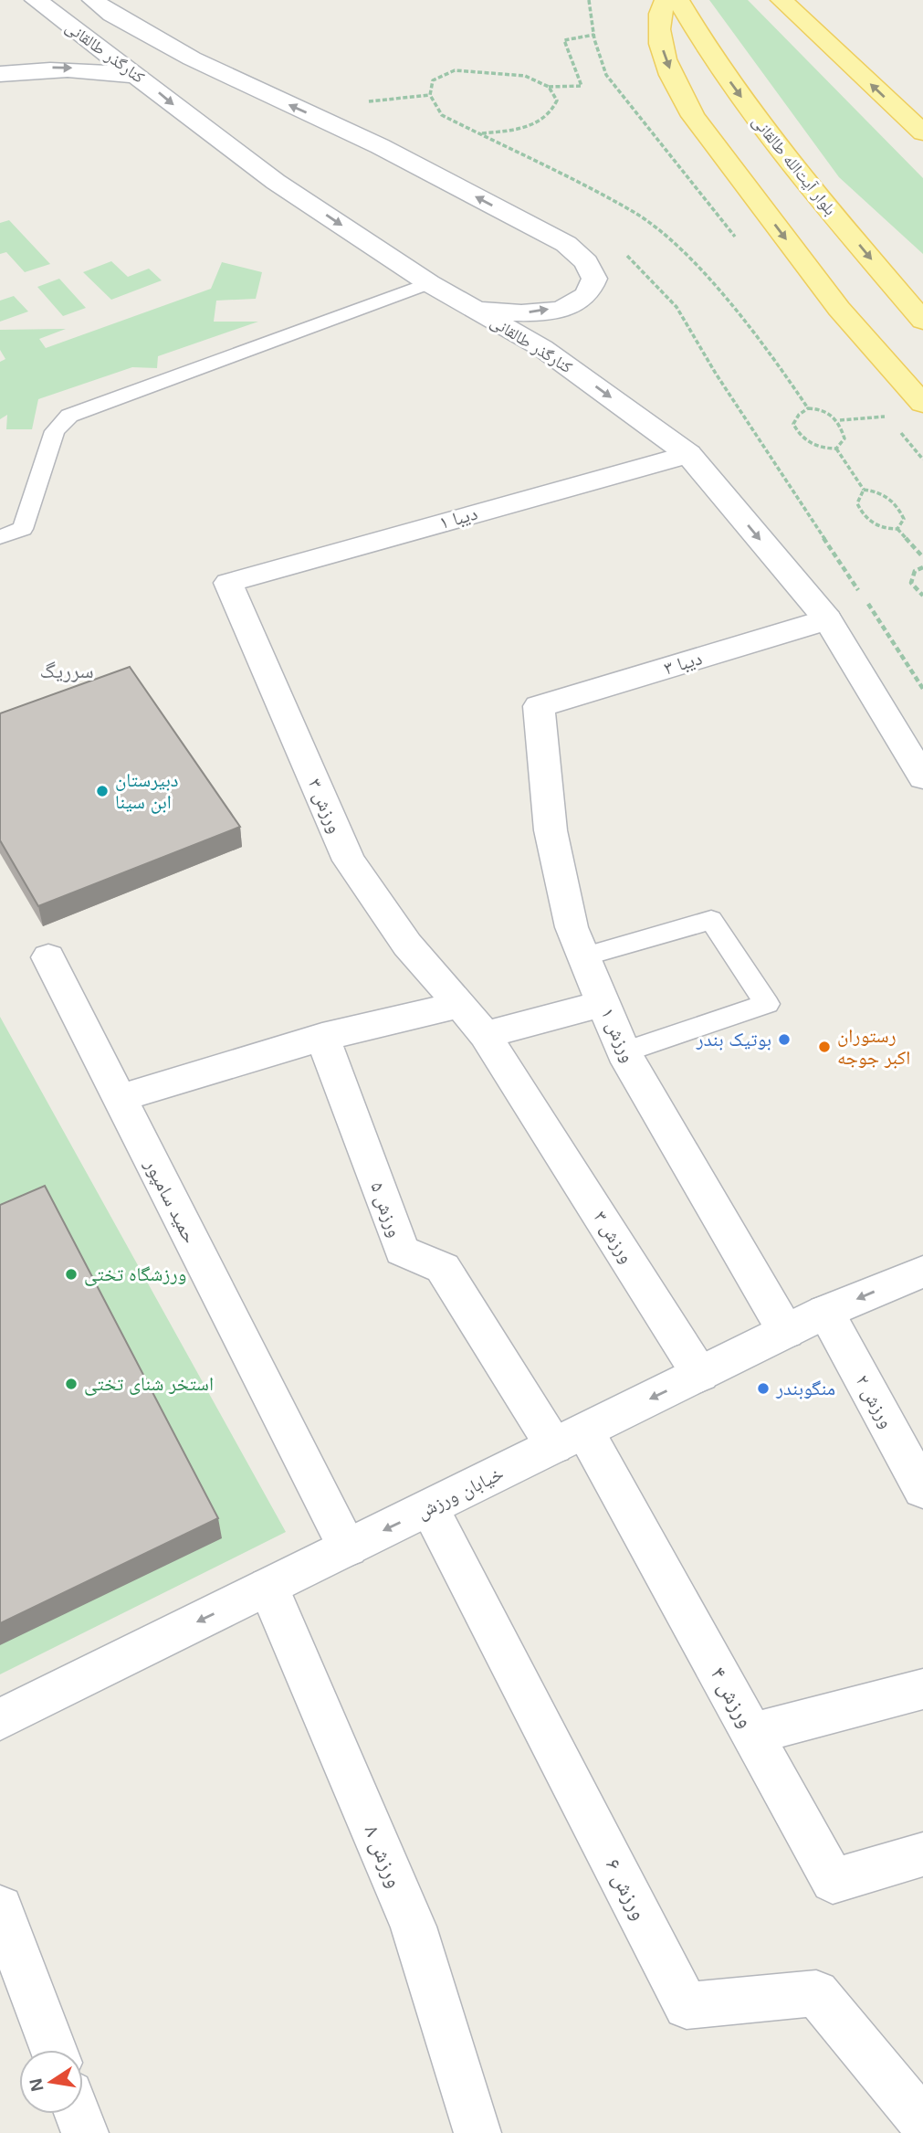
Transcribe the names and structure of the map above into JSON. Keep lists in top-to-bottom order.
{
  "streets": {
    "main road": ["بلوار آیت‌الله طالقانی"],
    "street": [
      "کنارگذر طالقانی",
      "دیبا ۱",
      "دیبا ۳",
      "ورزش ۳",
      "ورزش ۱",
      "حمید سامپور",
      "ورزش ۵",
      "ورزش ۲",
      "خیابان ورزش",
      "ورزش ۴",
      "ورزش ۸",
      "ورزش ۶"
    ]
  },
  "crossings": [
    ["کنارگذر طالقانی", "دیبا ۱"],
    ["کنارگذر طالقانی", "دیبا ۳"],
    ["دیبا ۱", "ورزش ۳"],
    ["دیبا ۳", "ورزش ۱"],
    ["ورزش ۳", "خیابان ورزش"],
    ["ورزش ۱", "خیابان ورزش"],
    ["حمید سامپور", "خیابان ورزش"],
    ["ورزش ۵", "خیابان ورزش"],
    ["ورزش ۵", "ورزش ۴"],
    ["ورزش ۲", "خیابان ورزش"],
    ["خیابان ورزش", "ورزش ۴"],
    ["خیابان ورزش", "ورزش ۸"],
    ["خیابان ورزش", "ورزش ۶"]
  ],
  "one_way": ["کنارگذر طالقانی", "خیابان ورزش"],
  "districts": ["سرریگ"],
  "places": [
    "دبیرستان ابن سینا",
    "بوتیک بندر",
    "رستوران اکبر جوجه",
    "ورزشگاه تختی",
    "استخر شنای تختی",
    "منگوبندر"
  ],
  "north": "left"
}
